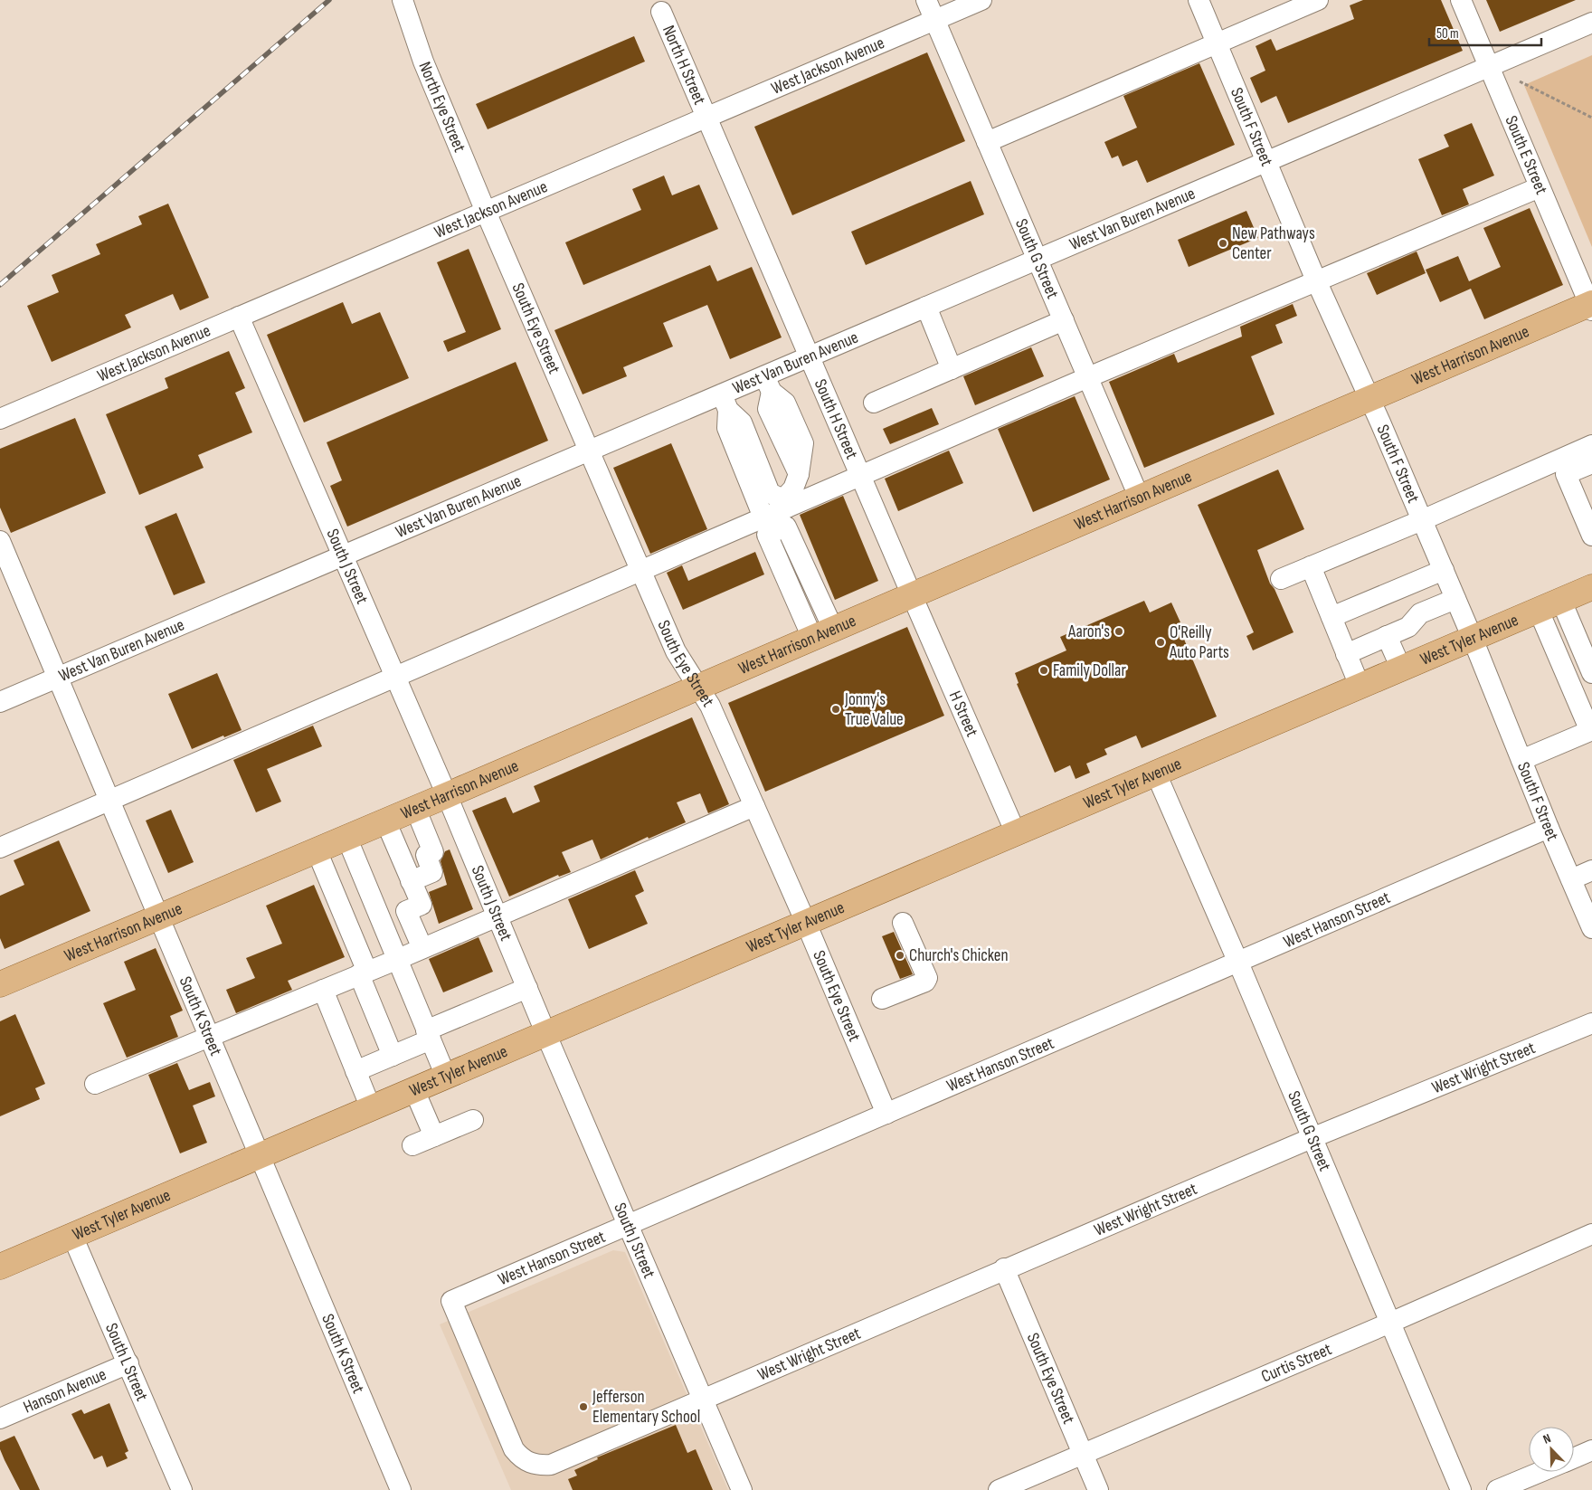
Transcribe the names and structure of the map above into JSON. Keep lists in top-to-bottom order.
{
  "streets": {
    "main road": ["West Harrison Avenue", "West Tyler Avenue"],
    "street": [
      "North H Street",
      "West Jackson Avenue",
      "North Eye Street",
      "South F Street",
      "South E Street",
      "West Van Buren Avenue",
      "South G Street",
      "South Eye Street",
      "South H Street",
      "South J Street",
      "H Street",
      "West Hanson Street",
      "South K Street",
      "West Wright Street",
      "South L Street",
      "Curtis Street",
      "Hanson Avenue"
    ]
  },
  "crossings": [
    ["North H Street", "West Jackson Avenue"],
    ["North H Street", "South H Street"],
    ["West Jackson Avenue", "North Eye Street"],
    ["West Jackson Avenue", "South G Street"],
    ["West Jackson Avenue", "South Eye Street"],
    ["West Jackson Avenue", "South H Street"],
    ["West Jackson Avenue", "South J Street"],
    ["North Eye Street", "South Eye Street"],
    ["South F Street", "West Van Buren Avenue"],
    ["South F Street", "West Harrison Avenue"],
    ["South F Street", "West Tyler Avenue"],
    ["South F Street", "West Hanson Street"],
    ["South E Street", "West Van Buren Avenue"],
    ["South E Street", "West Harrison Avenue"],
    ["West Van Buren Avenue", "South G Street"],
    ["West Van Buren Avenue", "South Eye Street"],
    ["West Van Buren Avenue", "South H Street"],
    ["West Van Buren Avenue", "South J Street"],
    ["West Van Buren Avenue", "South K Street"],
    ["South G Street", "West Harrison Avenue"],
    ["South G Street", "West Tyler Avenue"],
    ["South G Street", "West Hanson Street"],
    ["South G Street", "West Wright Street"],
    ["South G Street", "Curtis Street"],
    ["South Eye Street", "West Harrison Avenue"],
    ["South Eye Street", "West Tyler Avenue"],
    ["South Eye Street", "West Hanson Street"],
    ["South Eye Street", "West Wright Street"],
    ["South Eye Street", "Curtis Street"],
    ["West Harrison Avenue", "South H Street"],
    ["West Harrison Avenue", "South J Street"],
    ["West Harrison Avenue", "H Street"],
    ["West Harrison Avenue", "South K Street"],
    ["South H Street", "H Street"],
    ["South J Street", "West Tyler Avenue"],
    ["South J Street", "West Hanson Street"],
    ["South J Street", "West Wright Street"],
    ["West Tyler Avenue", "H Street"],
    ["West Tyler Avenue", "South K Street"],
    ["West Tyler Avenue", "South L Street"],
    ["West Hanson Street", "West Wright Street"],
    ["South L Street", "Hanson Avenue"]
  ],
  "places": [
    "New Pathways Center",
    "Aaron's",
    "O'Reilly Auto Parts",
    "Family Dollar",
    "Jonny's True Value",
    "Church's Chicken",
    "Jefferson Elementary School"
  ],
  "scale_bar": "50 m",
  "north": "top left"
}
